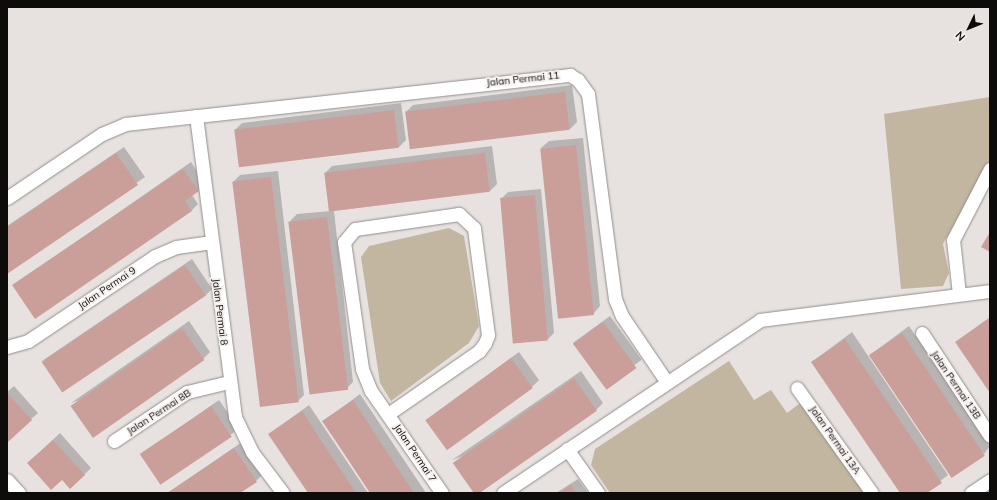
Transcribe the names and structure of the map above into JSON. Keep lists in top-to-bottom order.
{
  "streets": {
    "street": [
      "Jalan Permai 11",
      "Jalan Permai 9",
      "Jalan Permai 8",
      "Jalan Permai 13B",
      "Jalan Permai 8B",
      "Jalan Permai 13A",
      "Jalan Permai 7"
    ]
  },
  "crossings": [
    ["Jalan Permai 11", "Jalan Permai 8"],
    ["Jalan Permai 9", "Jalan Permai 8"],
    ["Jalan Permai 8", "Jalan Permai 8B"]
  ],
  "north": "bottom left"
}
